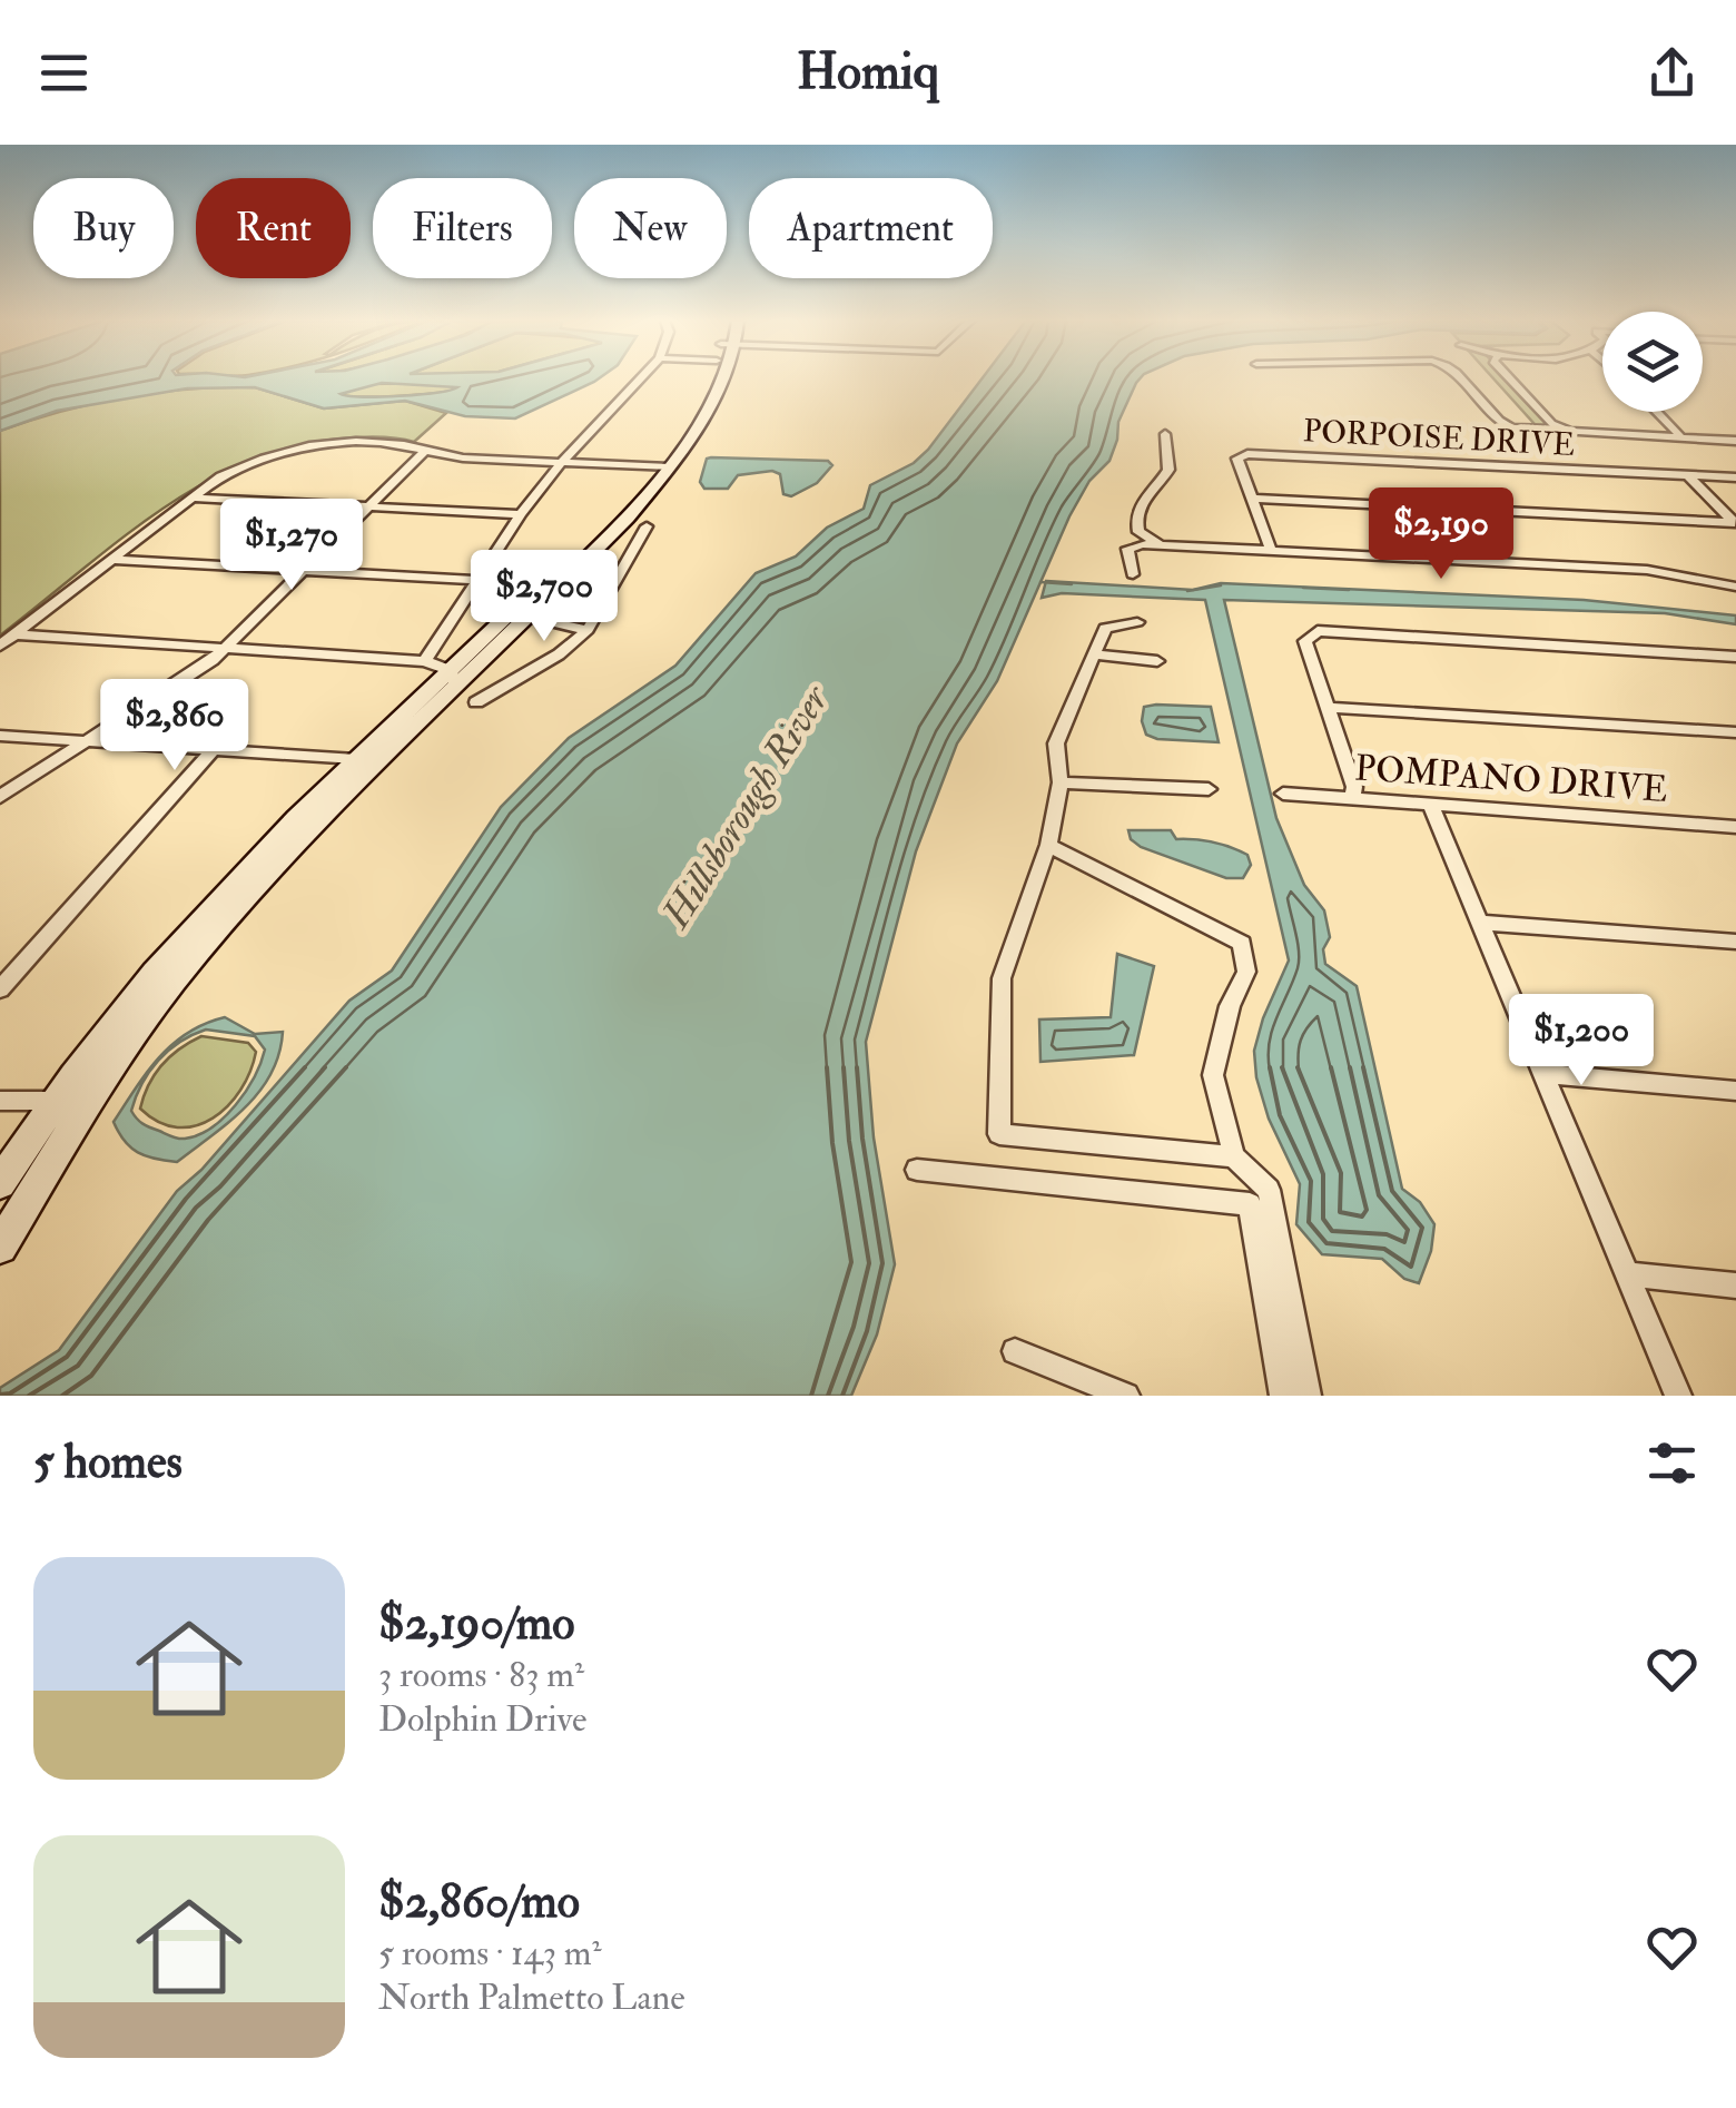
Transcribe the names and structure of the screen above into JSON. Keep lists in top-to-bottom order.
{
  "streets": {
    "street": ["PORPOISE DRIVE", "POMPANO DRIVE"]
  },
  "water": ["Hillsborough River"],
  "page": {
    "header": "Homiq",
    "chip": [
      "Buy",
      "Rent",
      "Filters",
      "New",
      "Apartment"
    ],
    "price": [
      "$2,190",
      "$1,270",
      "$2,700",
      "$2,860",
      "$1,200"
    ],
    "heading": "5 homes",
    "list": [
      {
        "name": "$2,190/mo",
        "note": "3 rooms · 83 m² · Dolphin Drive"
      },
      {
        "name": "$2,860/mo",
        "note": "5 rooms · 143 m² · North Palmetto Lane"
      }
    ]
  }
}
